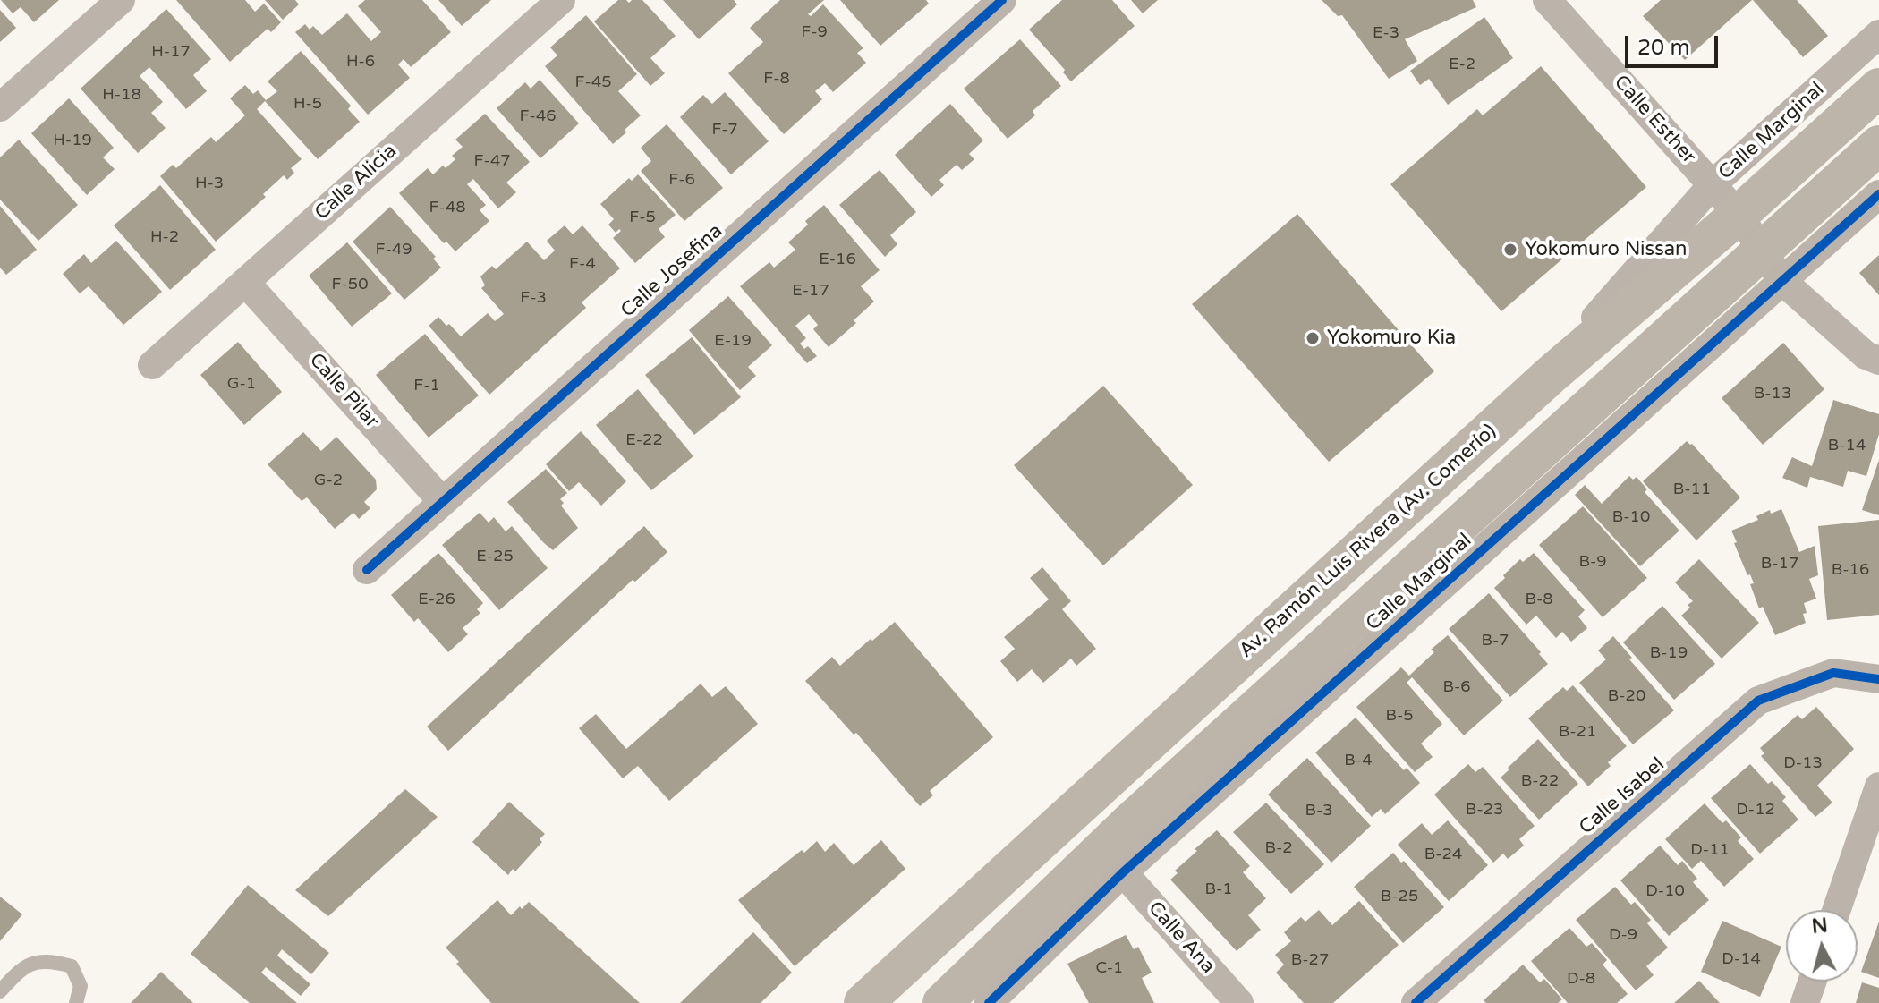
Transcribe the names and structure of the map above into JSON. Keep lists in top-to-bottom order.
{
  "streets": {
    "main road": ["Av. Ramón Luis Rivera (Av. Comerío)"],
    "street": [
      "Calle Esther",
      "Calle Marginal",
      "Calle Alicia",
      "Calle Josefina",
      "Calle Pilar",
      "Calle Isabel",
      "Calle Ana"
    ]
  },
  "crossings": [
    ["Calle Esther", "Calle Marginal"],
    ["Calle Esther", "Av. Ramón Luis Rivera (Av. Comerío)"],
    ["Calle Marginal", "Av. Ramón Luis Rivera (Av. Comerío)"],
    ["Calle Marginal", "Calle Ana"],
    ["Calle Alicia", "Calle Pilar"],
    ["Calle Josefina", "Calle Pilar"]
  ],
  "places": ["Yokomuro Nissan", "Yokomuro Kia"],
  "house_numbers": [
    "F-9",
    "E-3",
    "H-17",
    "H-6",
    "E-2",
    "F-8",
    "F-45",
    "H-18",
    "H-5",
    "F-46",
    "F-7",
    "H-19",
    "F-47",
    "F-6",
    "H-3",
    "F-48",
    "F-5",
    "H-2",
    "F-49",
    "E-16",
    "F-4",
    "F-50",
    "E-17",
    "F-3",
    "E-19",
    "G-1",
    "F-1",
    "B-13",
    "E-22",
    "B-14",
    "G-2",
    "B-11",
    "B-10",
    "E-25",
    "B-9",
    "B-17",
    "B-16",
    "E-26",
    "B-8",
    "B-7",
    "B-19",
    "B-6",
    "B-20",
    "B-5",
    "B-21",
    "B-4",
    "D-13",
    "B-22",
    "B-23",
    "D-12",
    "B-3",
    "B-2",
    "D-11",
    "B-24",
    "B-1",
    "D-10",
    "B-25",
    "D-9",
    "D-14",
    "B-27",
    "C-1",
    "D-8"
  ],
  "scale_bar": "20 m",
  "north": "top"
}
